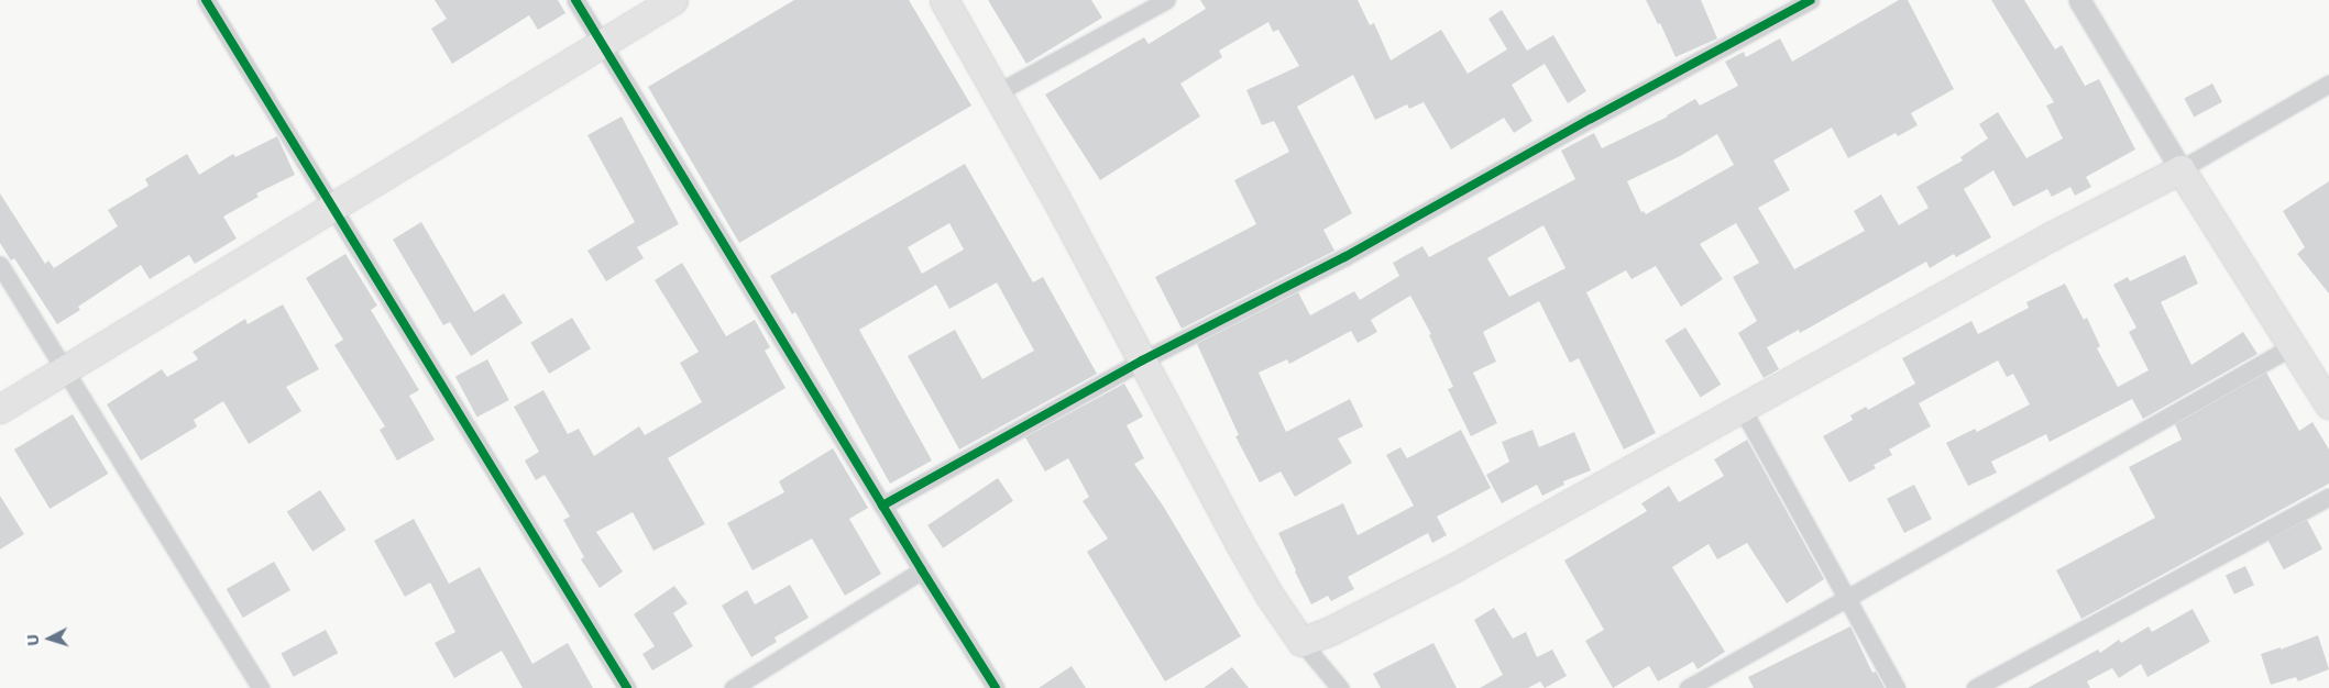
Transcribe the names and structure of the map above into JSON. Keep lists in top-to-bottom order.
{
  "north": "left"
}
